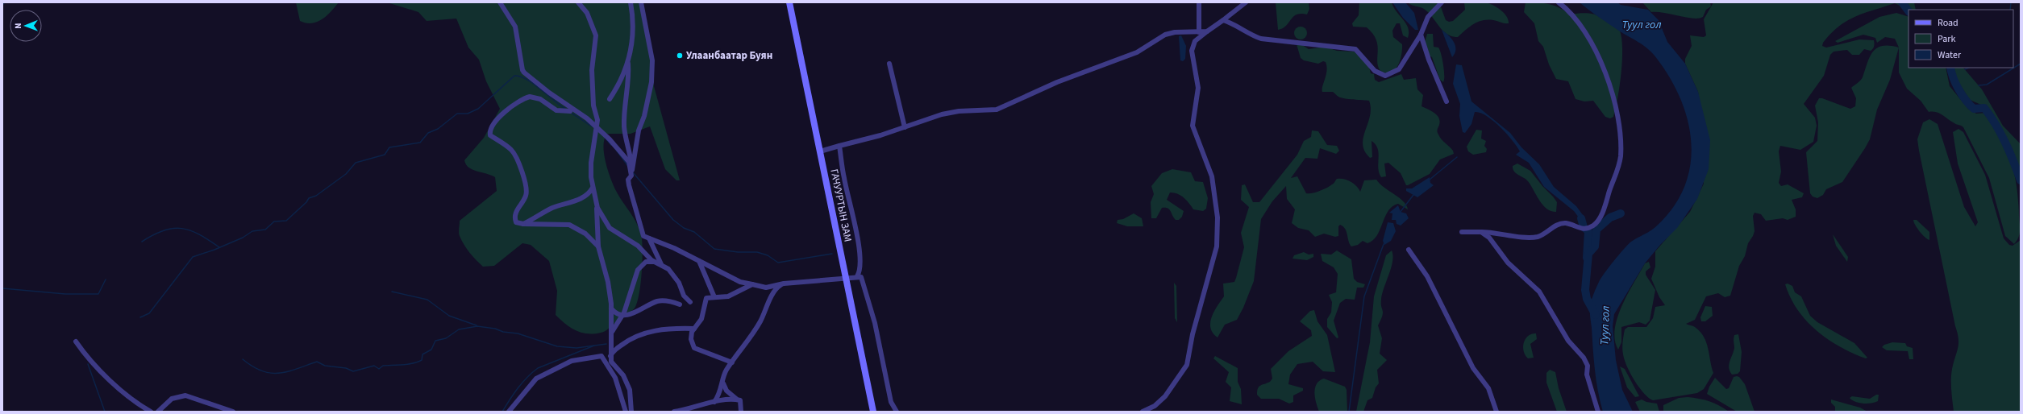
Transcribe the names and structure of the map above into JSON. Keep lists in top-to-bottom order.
{
  "streets": {
    "main road": ["ГАЧУУРТЫН ЗАМ"]
  },
  "water": ["Туул гол"],
  "places": ["Улаанбаатар Буян"],
  "legend": ["Road", "Park", "Water"],
  "north": "left"
}
